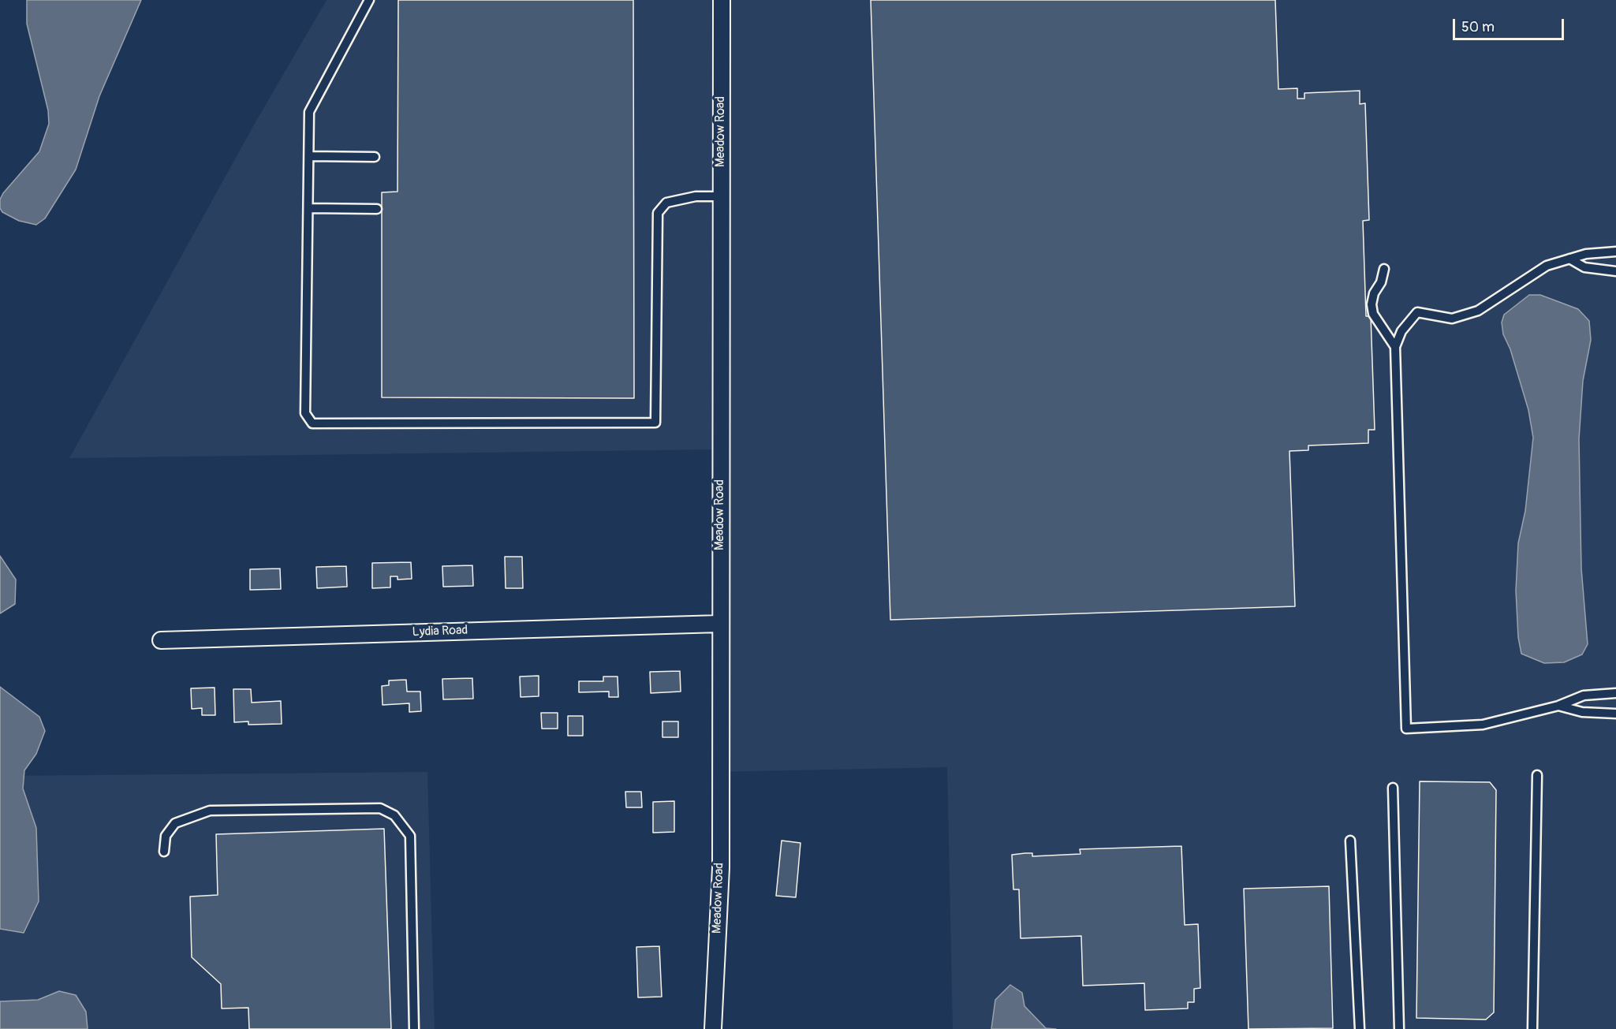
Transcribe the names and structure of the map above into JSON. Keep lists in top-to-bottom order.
{
  "streets": {
    "street": ["Meadow Road", "Lydia Road"]
  },
  "crossings": [
    ["Meadow Road", "Lydia Road"]
  ],
  "scale_bar": "50 m"
}
